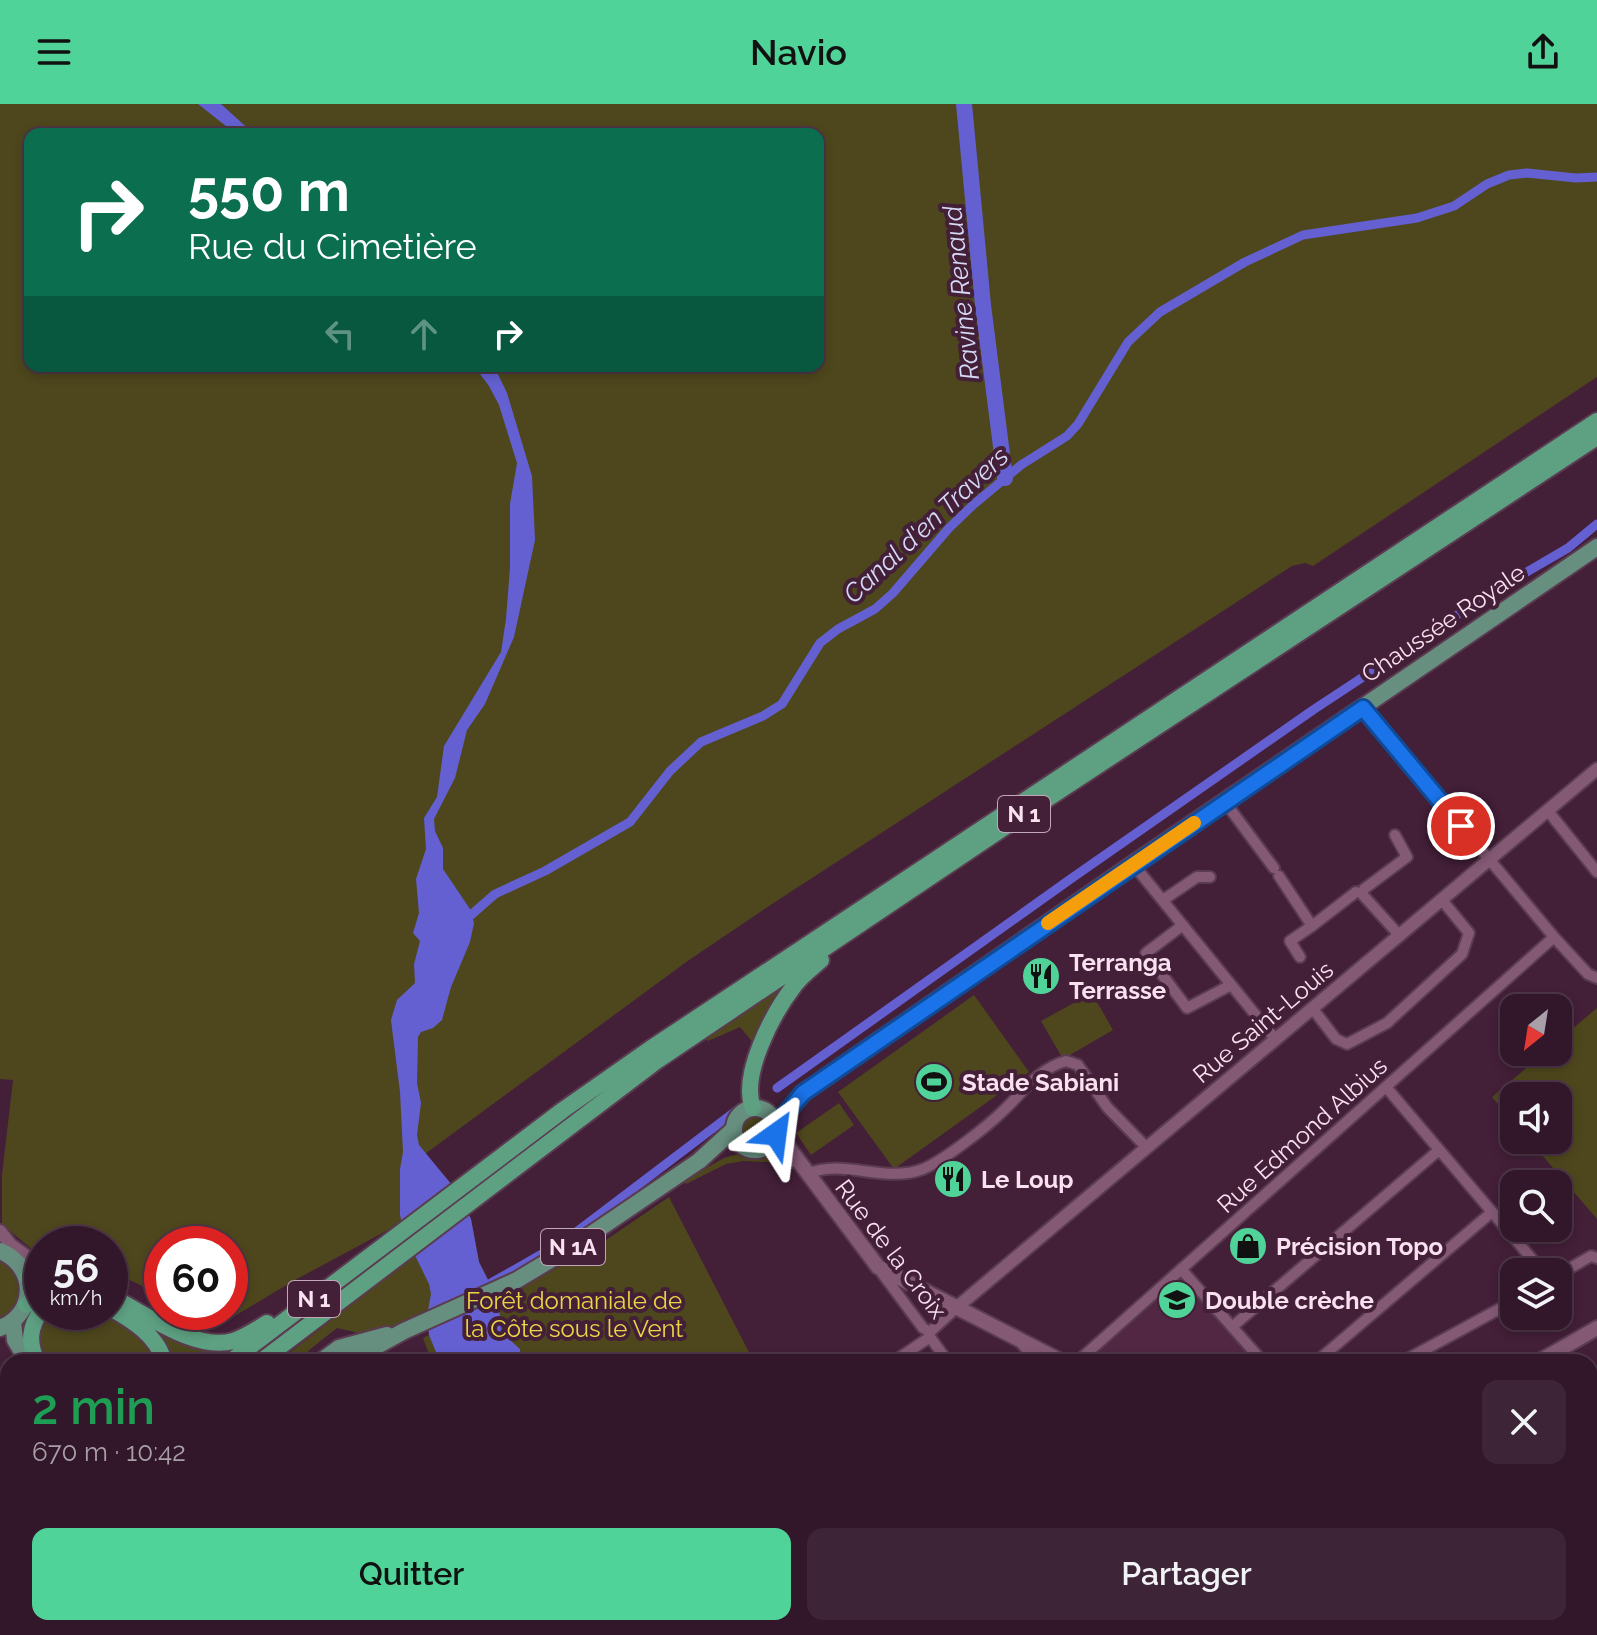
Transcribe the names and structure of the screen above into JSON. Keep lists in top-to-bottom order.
{
  "streets": {
    "highway": ["N 1"],
    "main road": ["Chaussée Royale", "N 1A", "Rue de la Croix"],
    "street": ["Rue Saint-Louis", "Rue Edmond Albius"]
  },
  "crossings": [
    ["Chaussée Royale", "N 1A"],
    ["Chaussée Royale", "Rue de la Croix"],
    ["N 1A", "Rue de la Croix"]
  ],
  "water": ["Ravine Renaud", "Canal d'en Travers"],
  "parks": ["Forêt domaniale de la Côte sous le Vent"],
  "places": {
    "restaurant": ["Terranga Terrasse", "Le Loup"],
    "sports": ["Stade Sabiani"],
    "shop": ["Précision Topo"],
    "school or university": ["Double crèche"]
  },
  "north": "bottom left",
  "page": {
    "header": "Navio",
    "turn": ["550 m", "Rue du Cimetière"],
    "speed": "56 km/h",
    "limit": "60",
    "heading": ["2 min", "670 m · 10:42"],
    "buttons": ["Quitter", "Partager"]
  }
}
